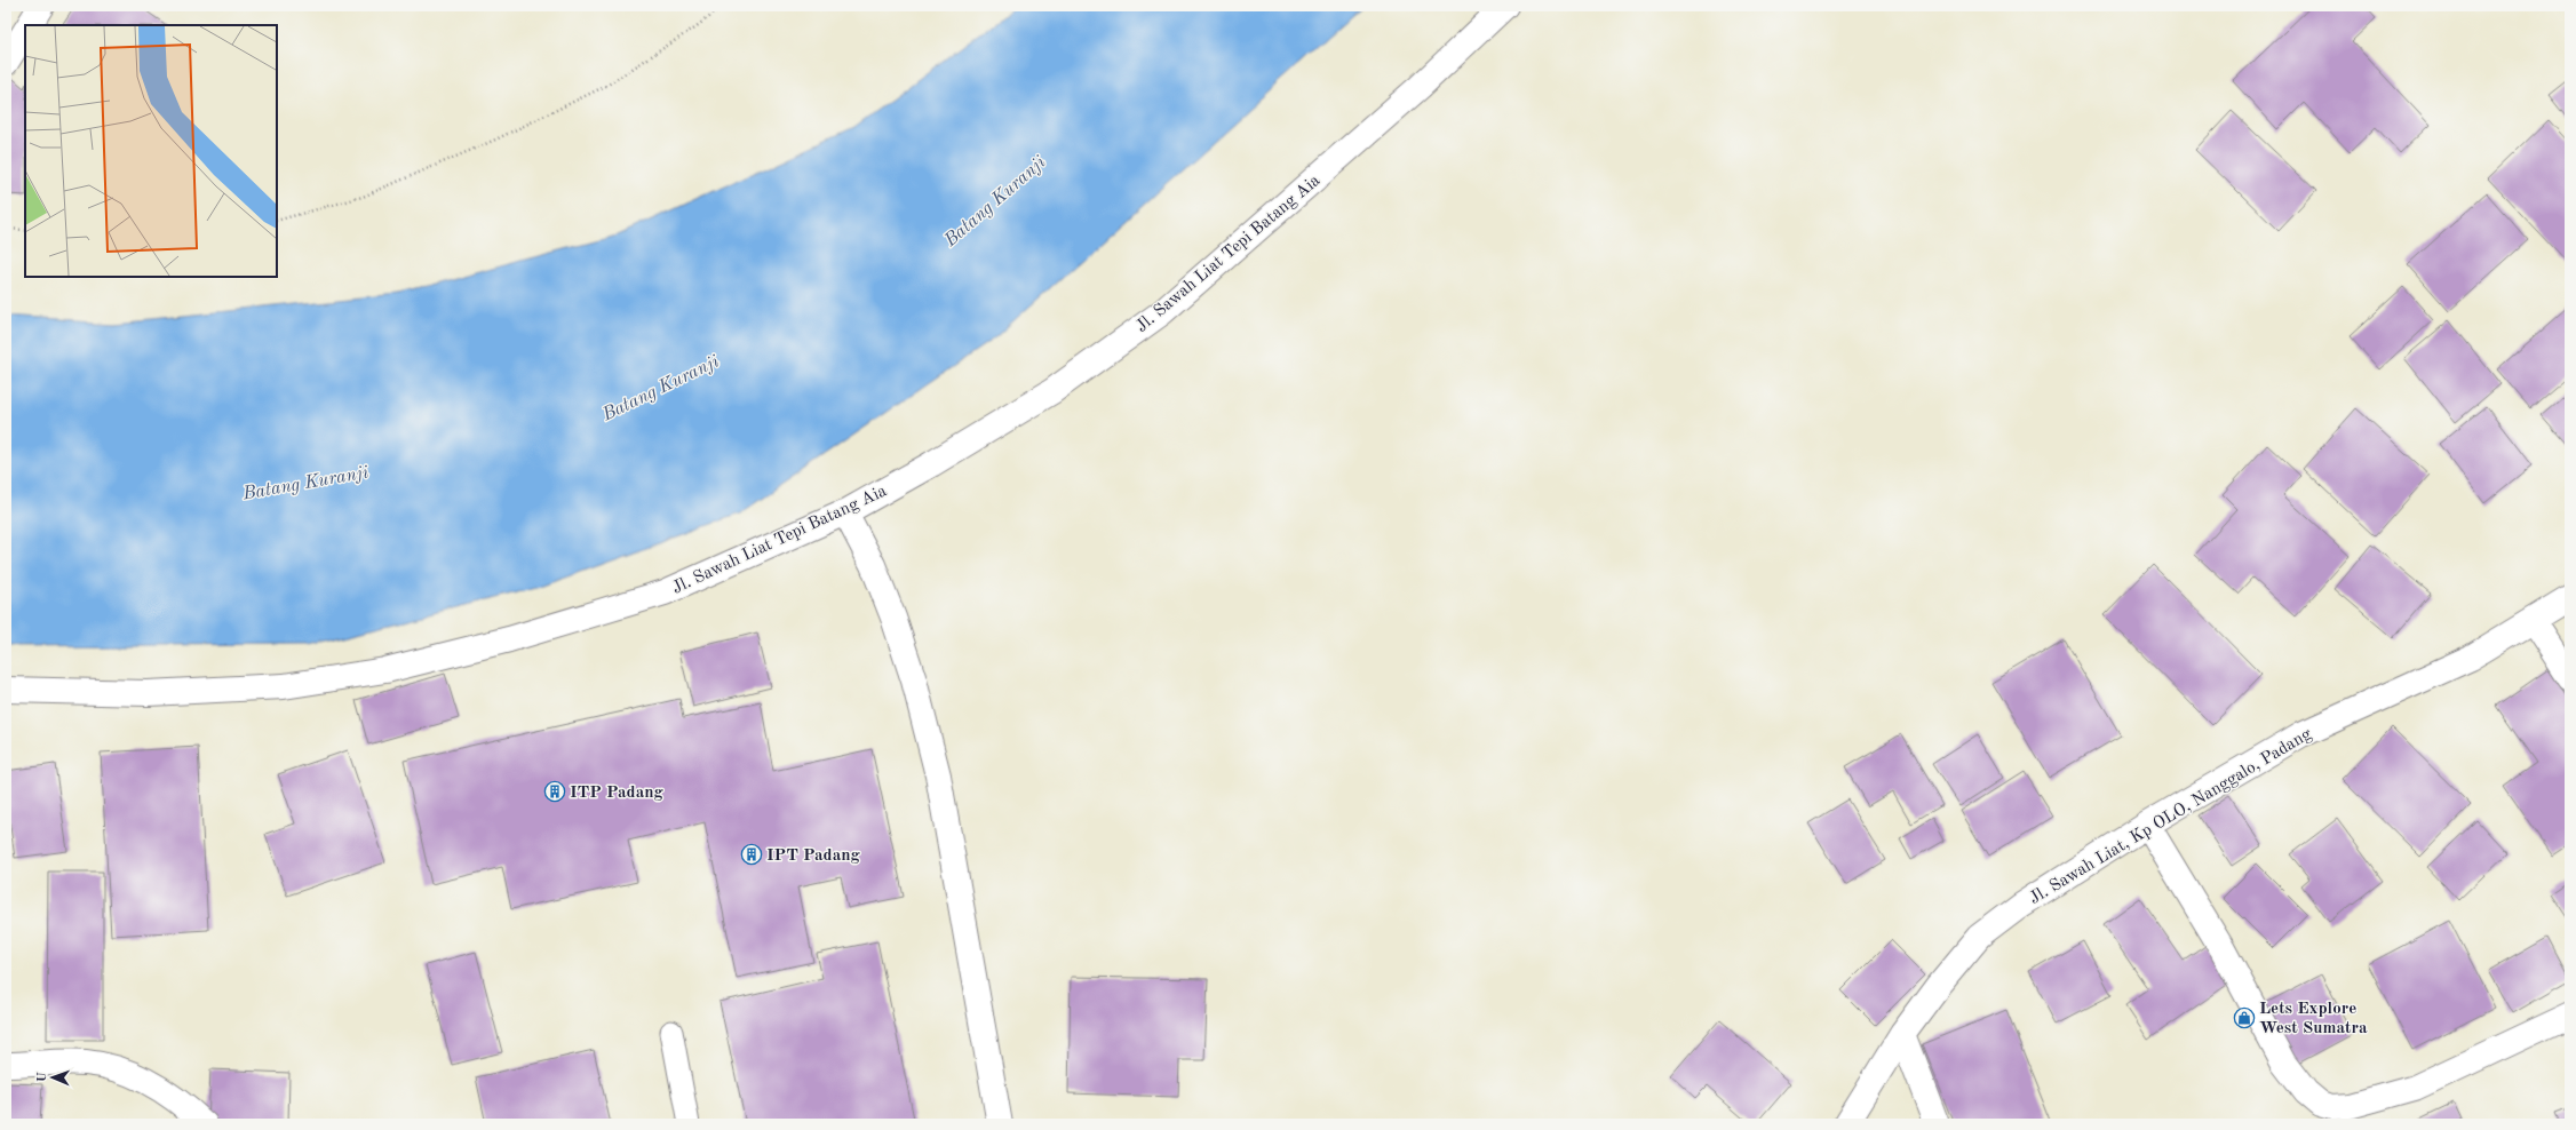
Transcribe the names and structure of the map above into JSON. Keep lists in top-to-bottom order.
{
  "streets": {
    "street": ["Jl. Sawah Liat Tepi Batang Aia", "Jl. Sawah Liat, Kp OLO, Nanggalo, Padang"]
  },
  "water": ["Batang Kuranji"],
  "places": {
    "building": ["ITP Padang", "IPT Padang"],
    "shop": ["Lets Explore West Sumatra"]
  },
  "north": "left"
}
